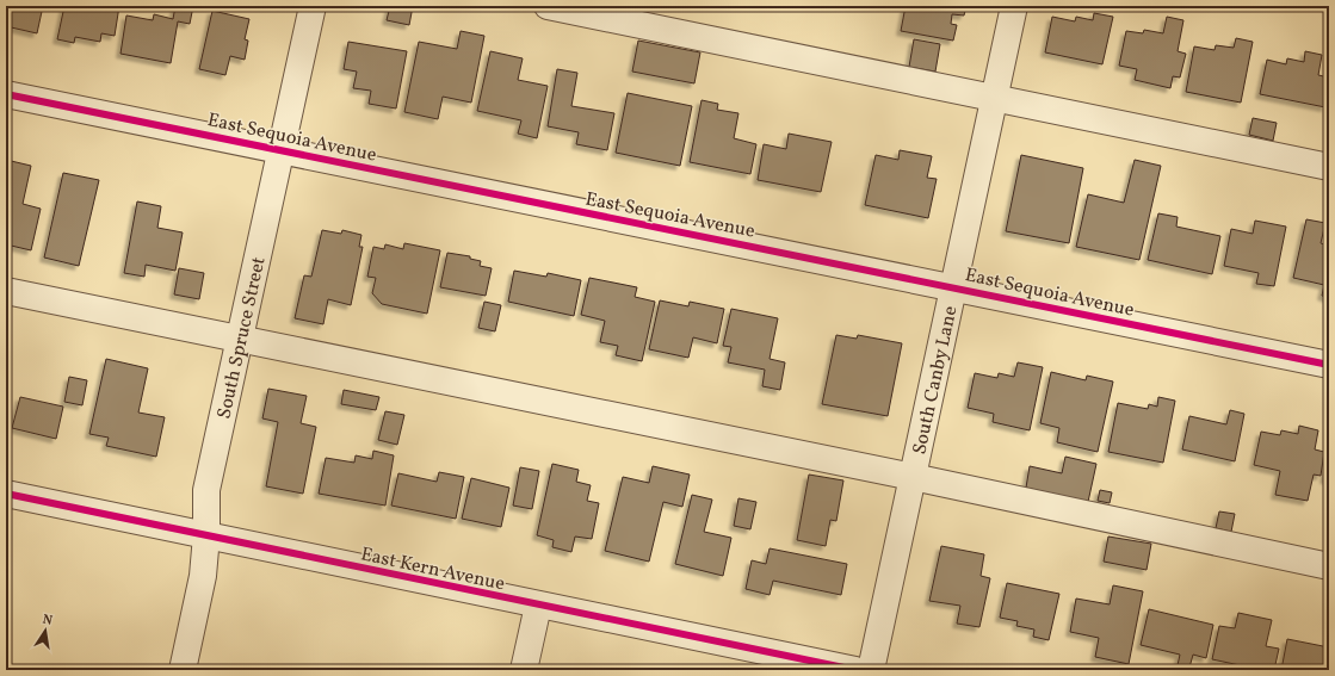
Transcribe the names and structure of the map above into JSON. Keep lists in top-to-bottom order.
{
  "streets": {
    "street": [
      "East Sequoia Avenue",
      "South Spruce Street",
      "South Canby Lane",
      "East Kern Avenue"
    ]
  },
  "crossings": [
    ["East Sequoia Avenue", "South Spruce Street"],
    ["East Sequoia Avenue", "South Canby Lane"],
    ["South Spruce Street", "East Kern Avenue"]
  ],
  "north": "top"
}
